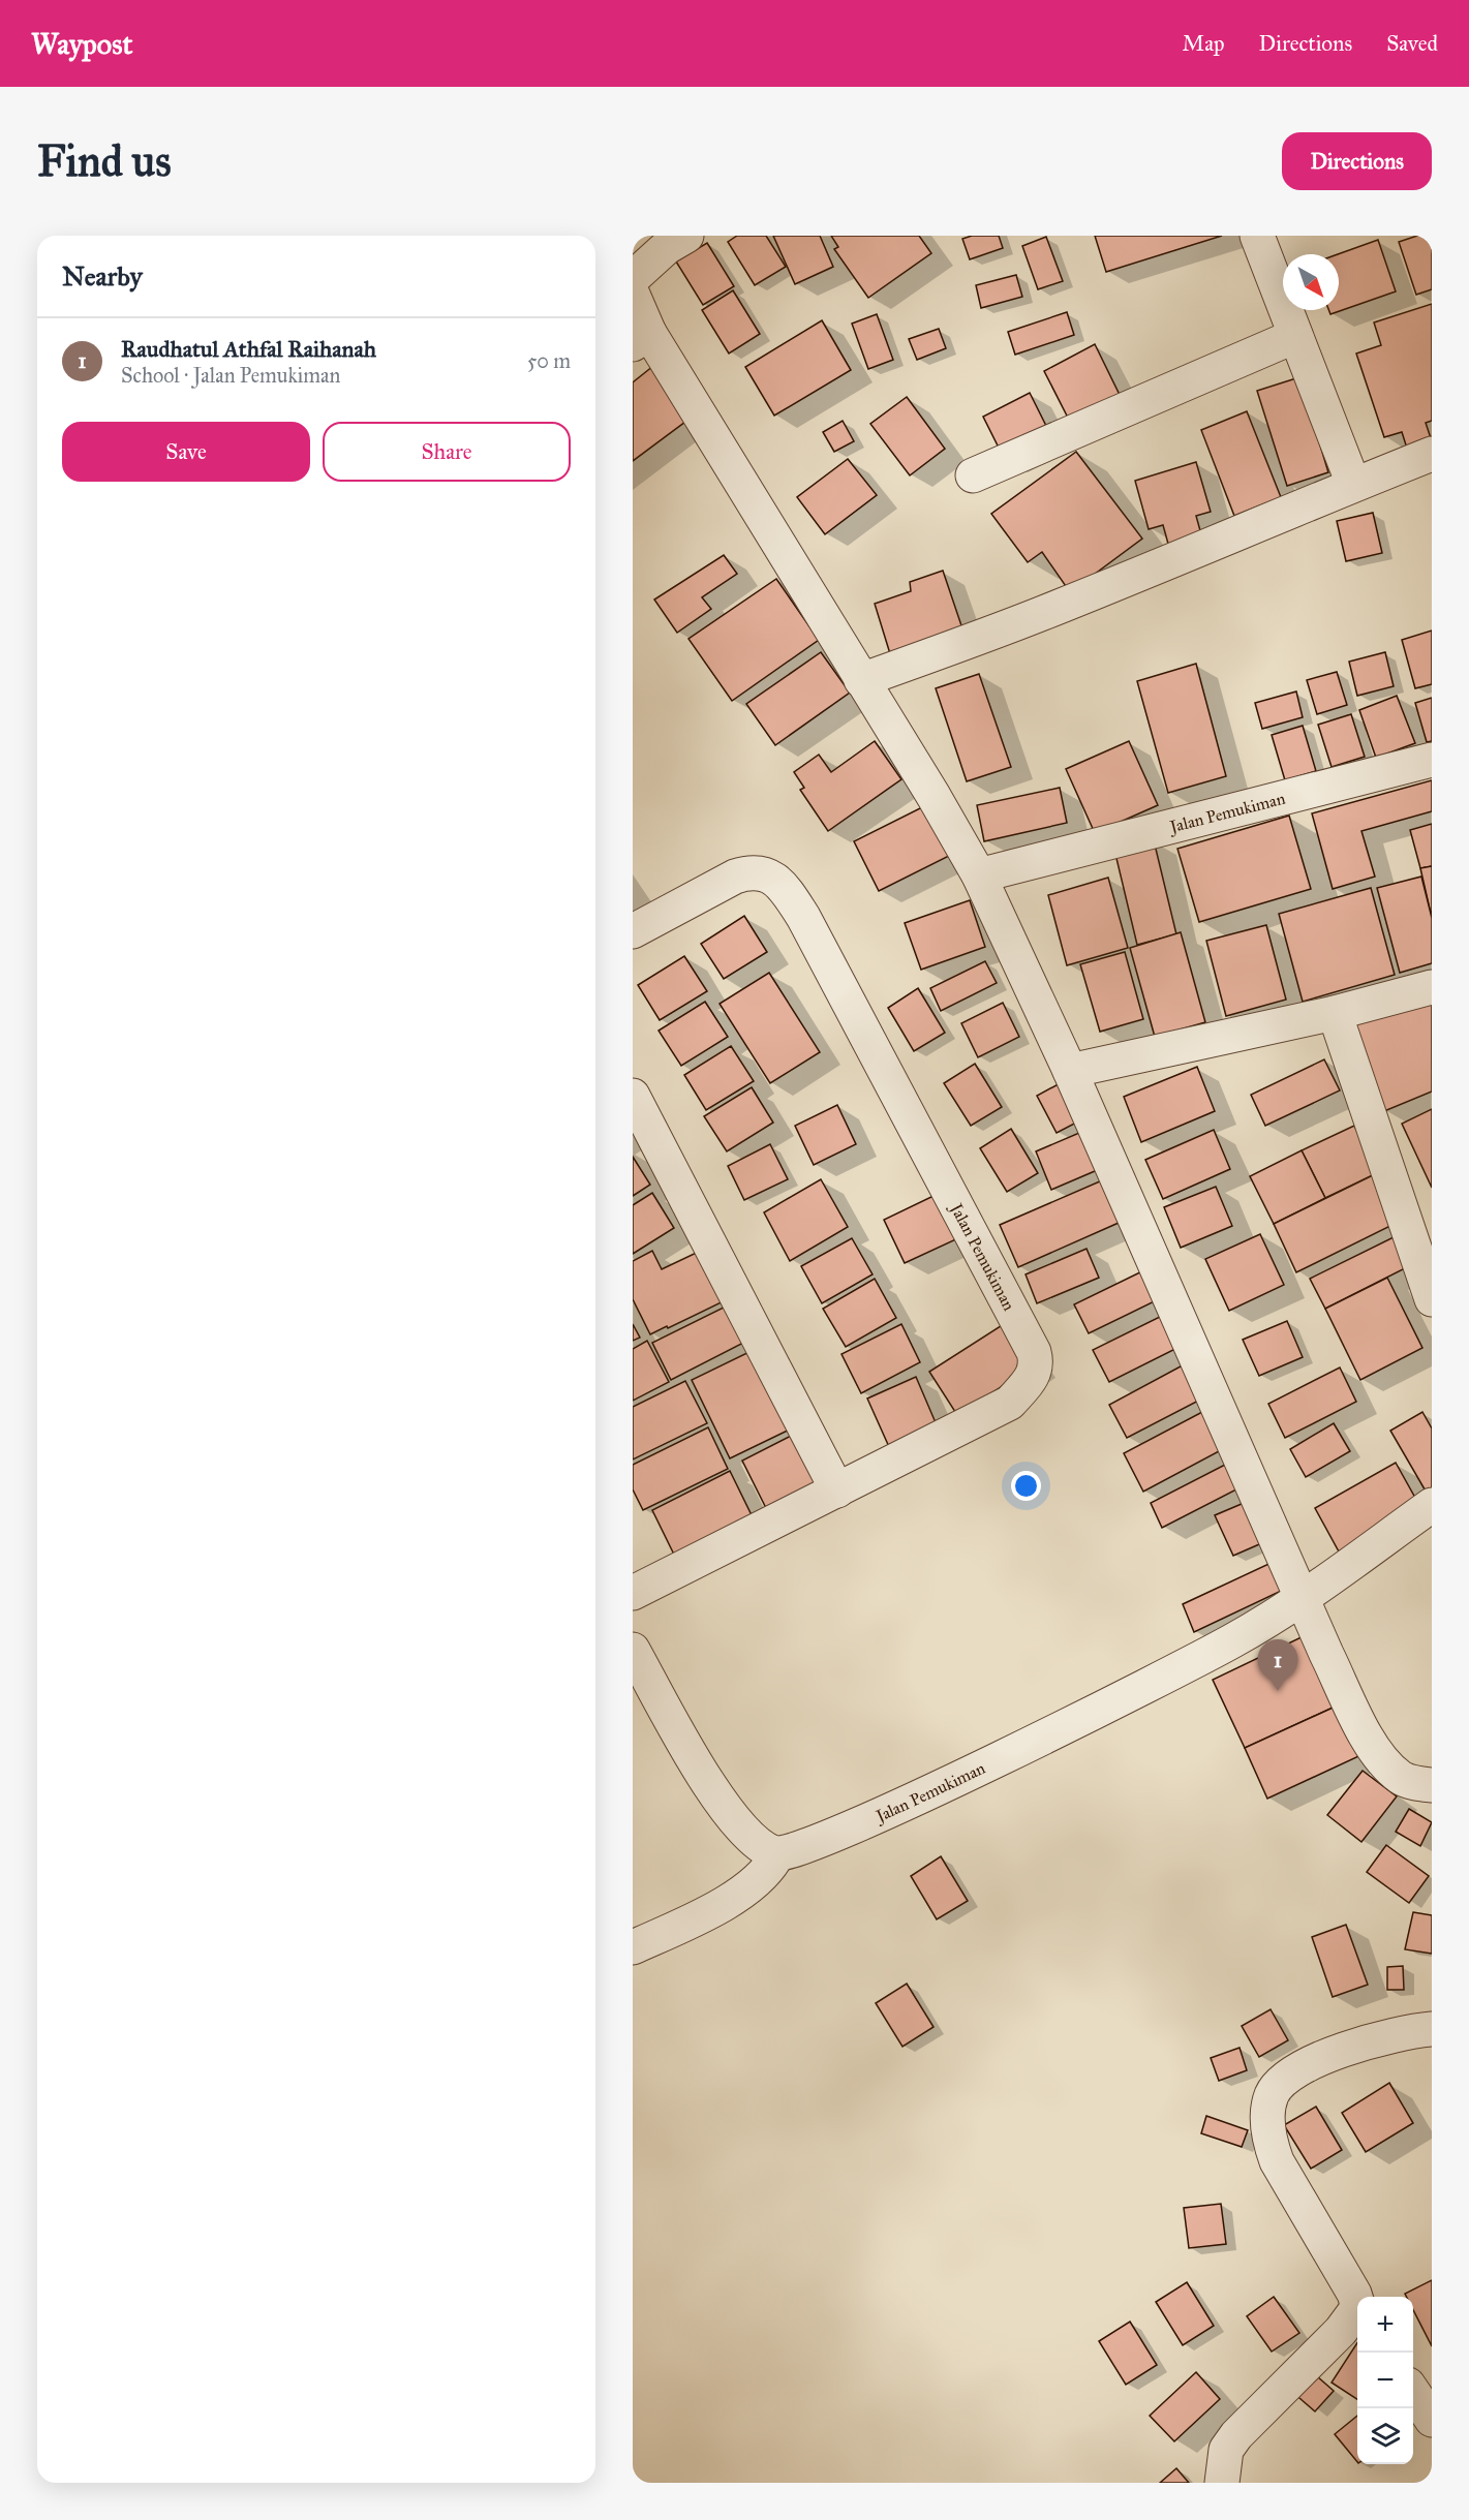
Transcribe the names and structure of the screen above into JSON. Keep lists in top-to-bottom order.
{
  "streets": {
    "street": ["Jalan Pemukiman"]
  },
  "north": "bottom right",
  "page": {
    "header": "Waypost",
    "nav": ["Map", "Directions", "Saved"],
    "buttons": [
      "Directions",
      ["Save", "Share"]
    ],
    "title": "Find us",
    "heading": "Nearby",
    "list": [
      {
        "mark": "1",
        "name": "Raudhatul Athfal Raihanah",
        "note": "School · Jalan Pemukiman",
        "value": "50 m"
      }
    ],
    "pins": "1",
    "map_buttons": ["+", "−"]
  }
}
